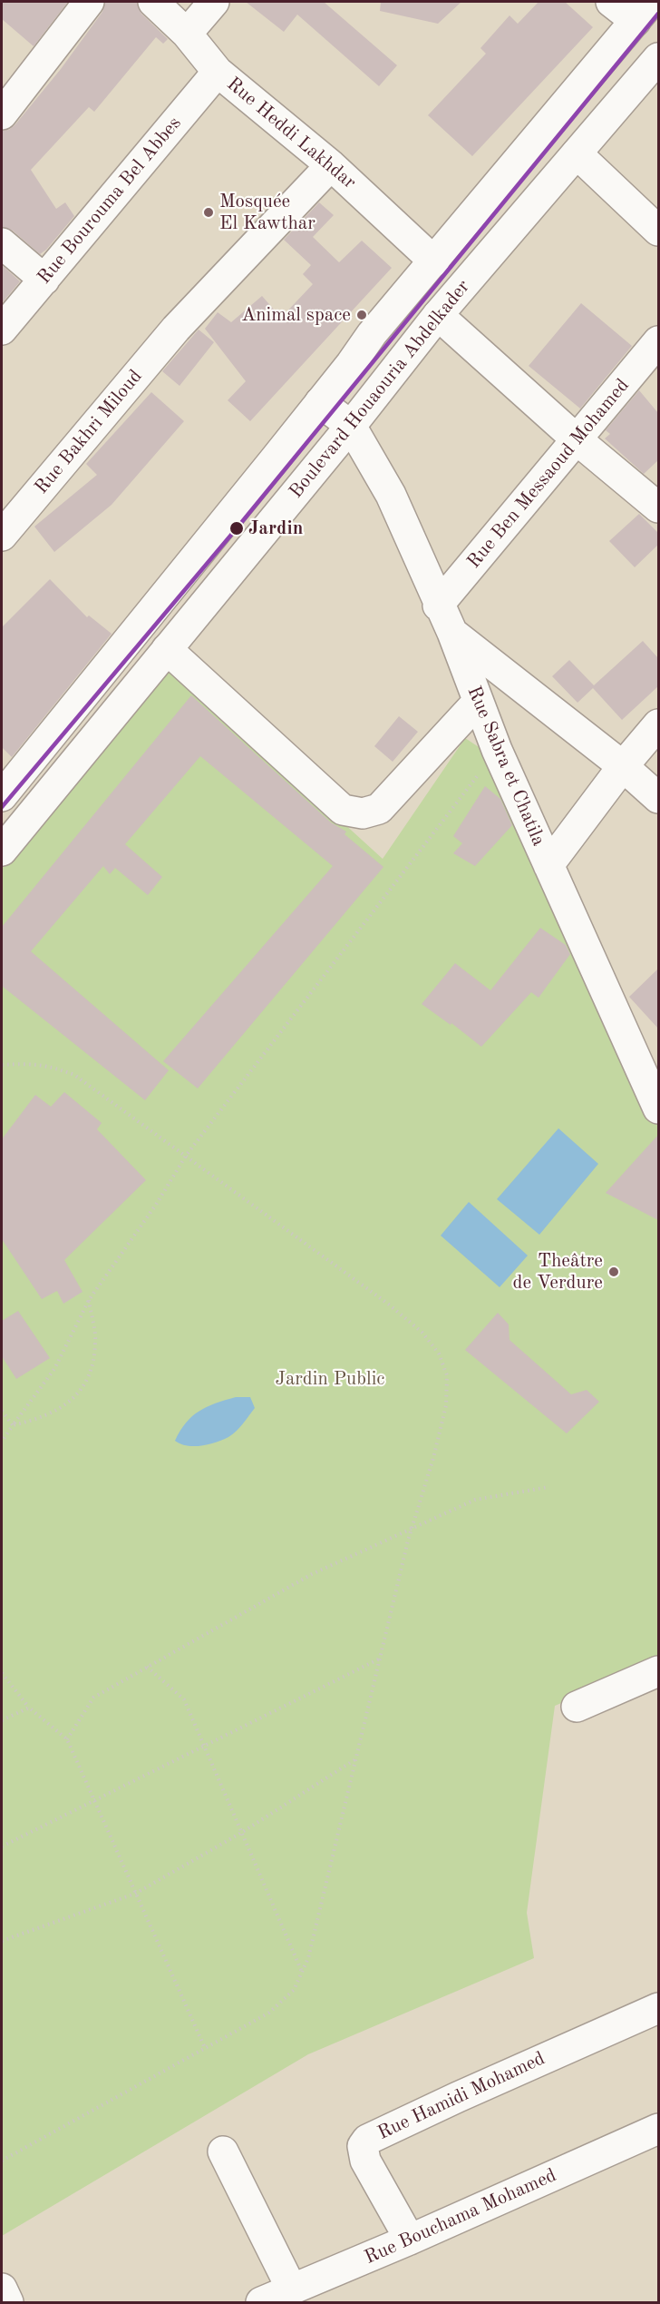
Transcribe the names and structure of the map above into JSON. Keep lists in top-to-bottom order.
{
  "streets": {
    "street": [
      "Rue Heddi Lakhdar",
      "Rue Bourouma Bel Abbes",
      "Boulevard Houaouria Abdelkader",
      "Rue Bakhri Miloud",
      "Rue Ben Messaoud Mohamed",
      "Rue Sabra et Chatila",
      "Rue Hamidi Mohamed",
      "Rue Bouchama Mohamed"
    ]
  },
  "crossings": [
    ["Rue Heddi Lakhdar", "Rue Bourouma Bel Abbes"],
    ["Rue Heddi Lakhdar", "Boulevard Houaouria Abdelkader"],
    ["Rue Heddi Lakhdar", "Rue Bakhri Miloud"],
    ["Boulevard Houaouria Abdelkader", "Rue Sabra et Chatila"],
    ["Rue Ben Messaoud Mohamed", "Rue Sabra et Chatila"],
    ["Rue Hamidi Mohamed", "Rue Bouchama Mohamed"]
  ],
  "parks": ["Jardin Public"],
  "places": [
    "Mosquée El Kawthar",
    "Animal space",
    "Jardin",
    "Theâtre de Verdure"
  ]
}
